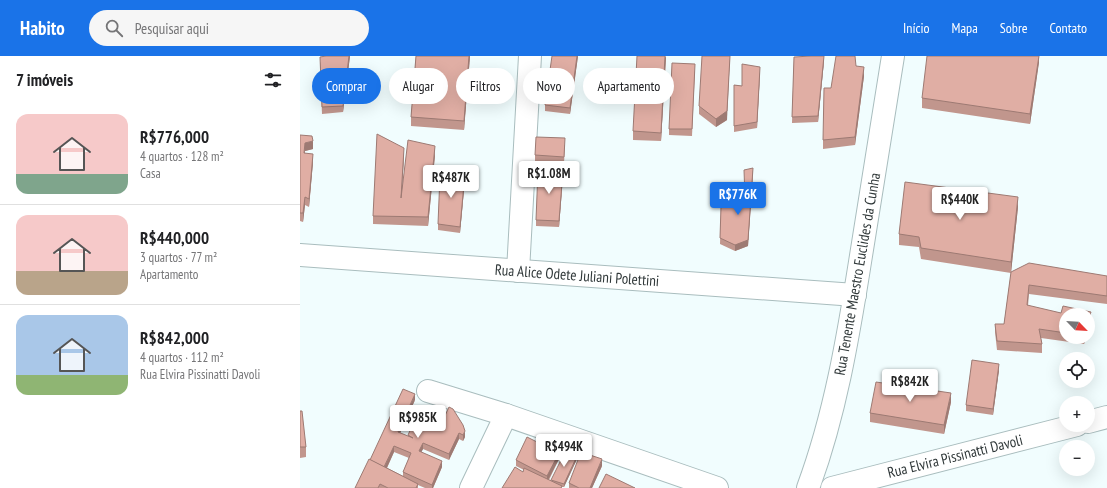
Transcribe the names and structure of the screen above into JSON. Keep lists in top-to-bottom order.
{
  "streets": {
    "street": ["Rua Tenente Maestro Euclides da Cunha", "Rua Alice Odete Juliani Polettini", "Rua Elvira Pissinatti Davoli"]
  },
  "crossings": [
    ["Rua Tenente Maestro Euclides da Cunha", "Rua Alice Odete Juliani Polettini"]
  ],
  "north": "bottom right",
  "page": {
    "header": "Habito",
    "search": "Pesquisar aqui",
    "nav": [
      "Início",
      "Mapa",
      "Sobre",
      "Contato"
    ],
    "heading": "7 imóveis",
    "chip": [
      "Comprar",
      "Alugar",
      "Filtros",
      "Novo",
      "Apartamento"
    ],
    "list": [
      {
        "name": "R$776,000",
        "note": "4 quartos · 128 m² · Casa"
      },
      {
        "name": "R$440,000",
        "note": "3 quartos · 77 m² · Apartamento"
      },
      {
        "name": "R$842,000",
        "note": "4 quartos · 112 m² · Rua Elvira Pissinatti Davoli"
      }
    ],
    "price": [
      "R$1.08M",
      "R$487K",
      "R$776K",
      "R$440K",
      "R$842K",
      "R$985K",
      "R$494K"
    ],
    "map_buttons": ["+", "−"]
  }
}
